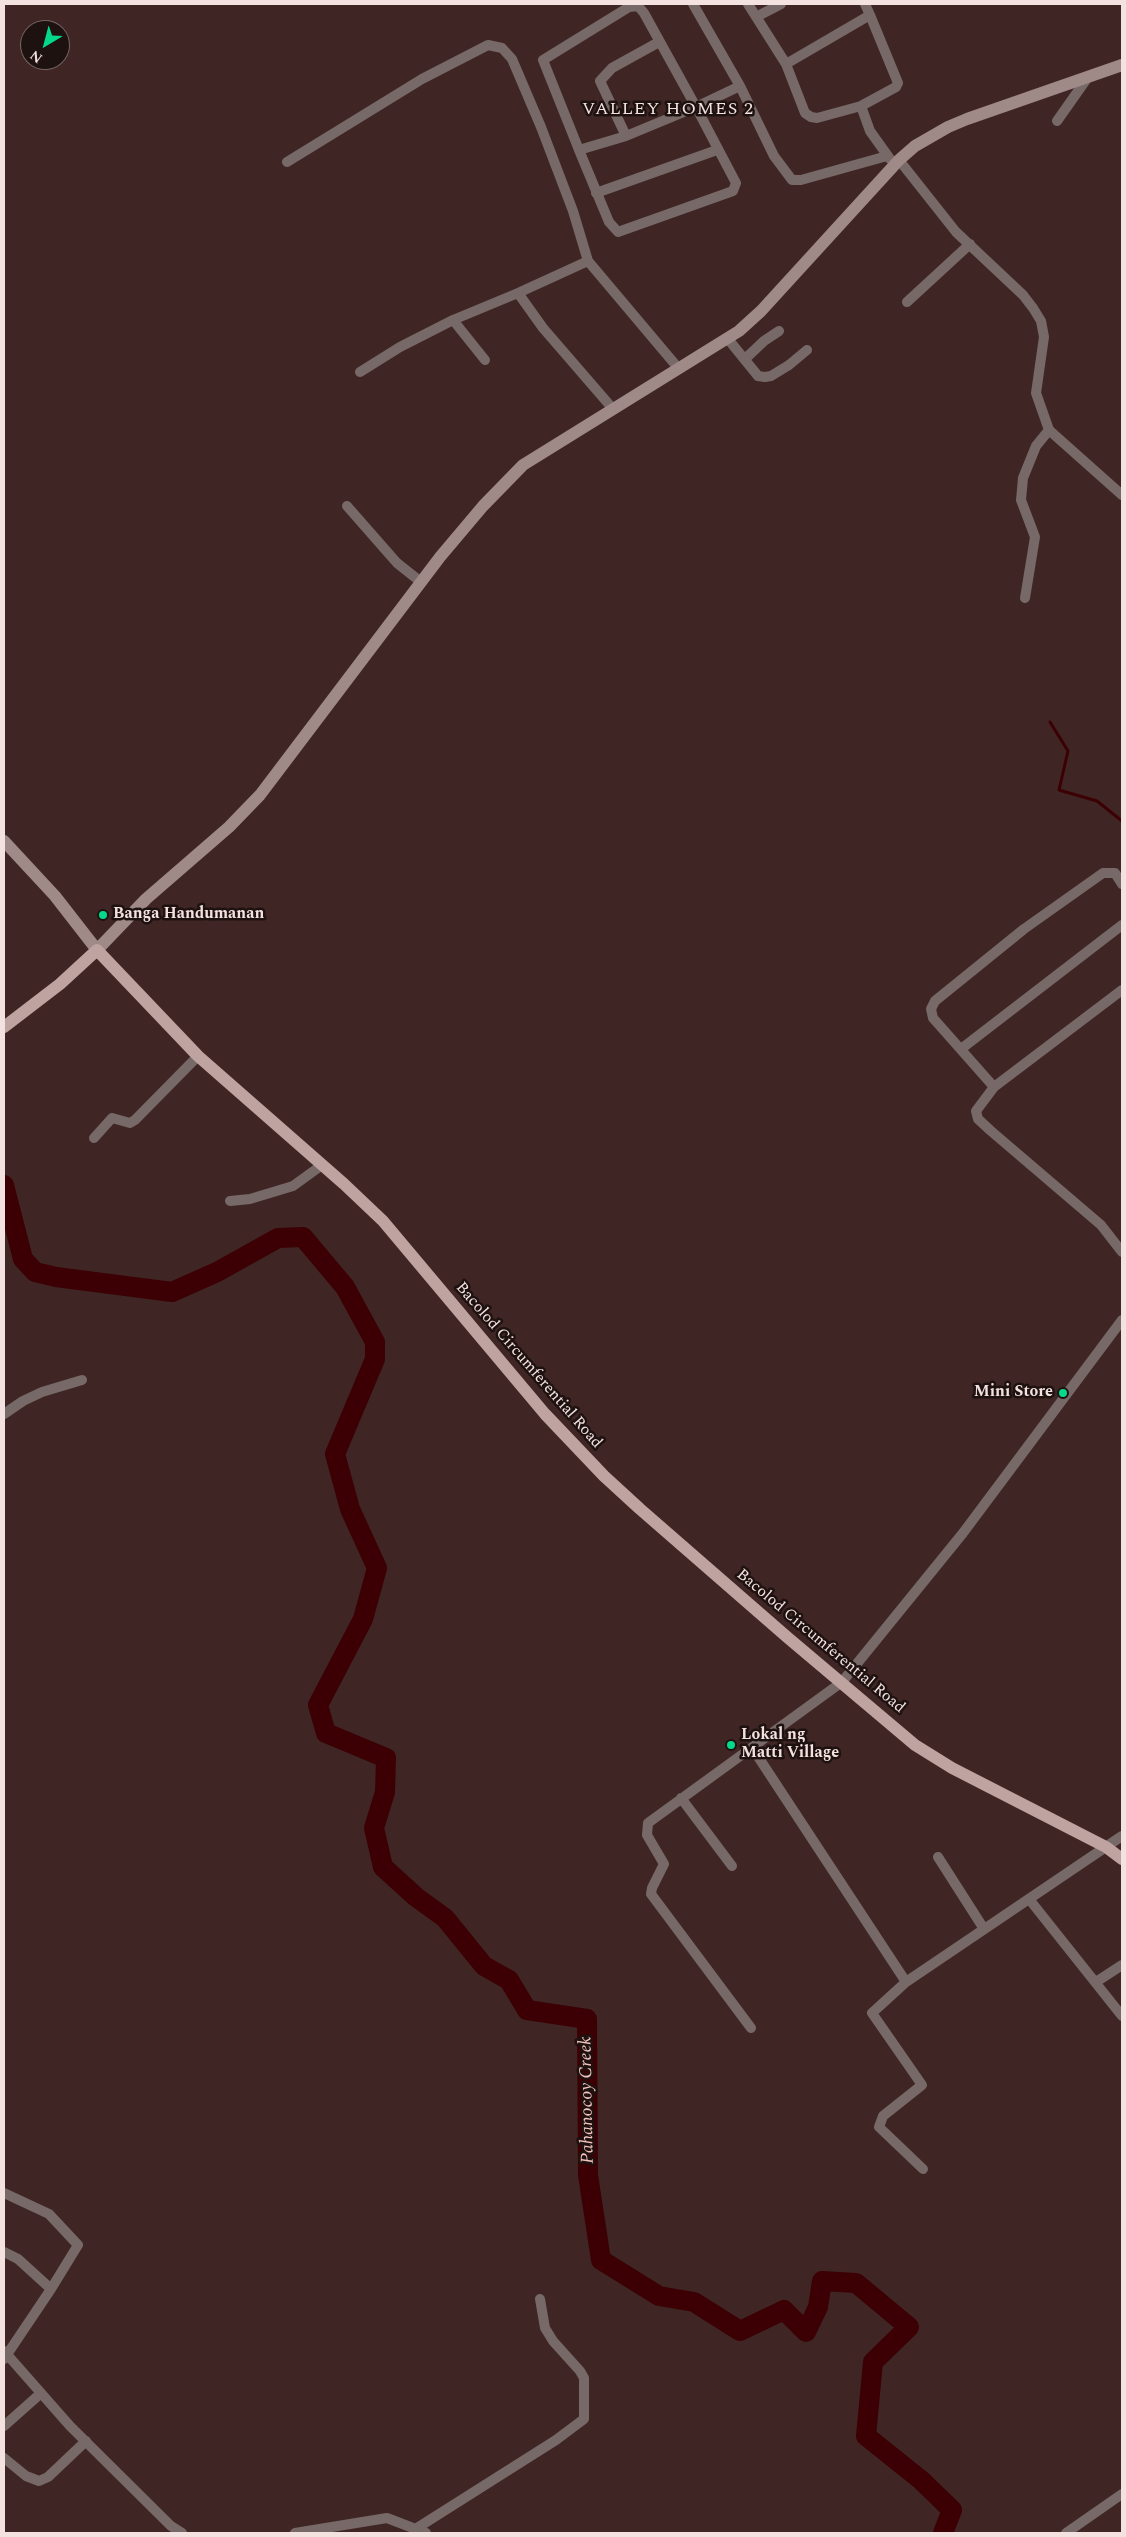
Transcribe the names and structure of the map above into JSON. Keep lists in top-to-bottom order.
{
  "streets": {
    "main road": ["Bacolod Circumferential Road"]
  },
  "districts": ["VALLEY HOMES 2"],
  "water": ["Pahanocoy Creek"],
  "places": ["Banga Handumanan", "Mini Store", "Lokal ng Matti Village"],
  "north": "bottom left"
}
